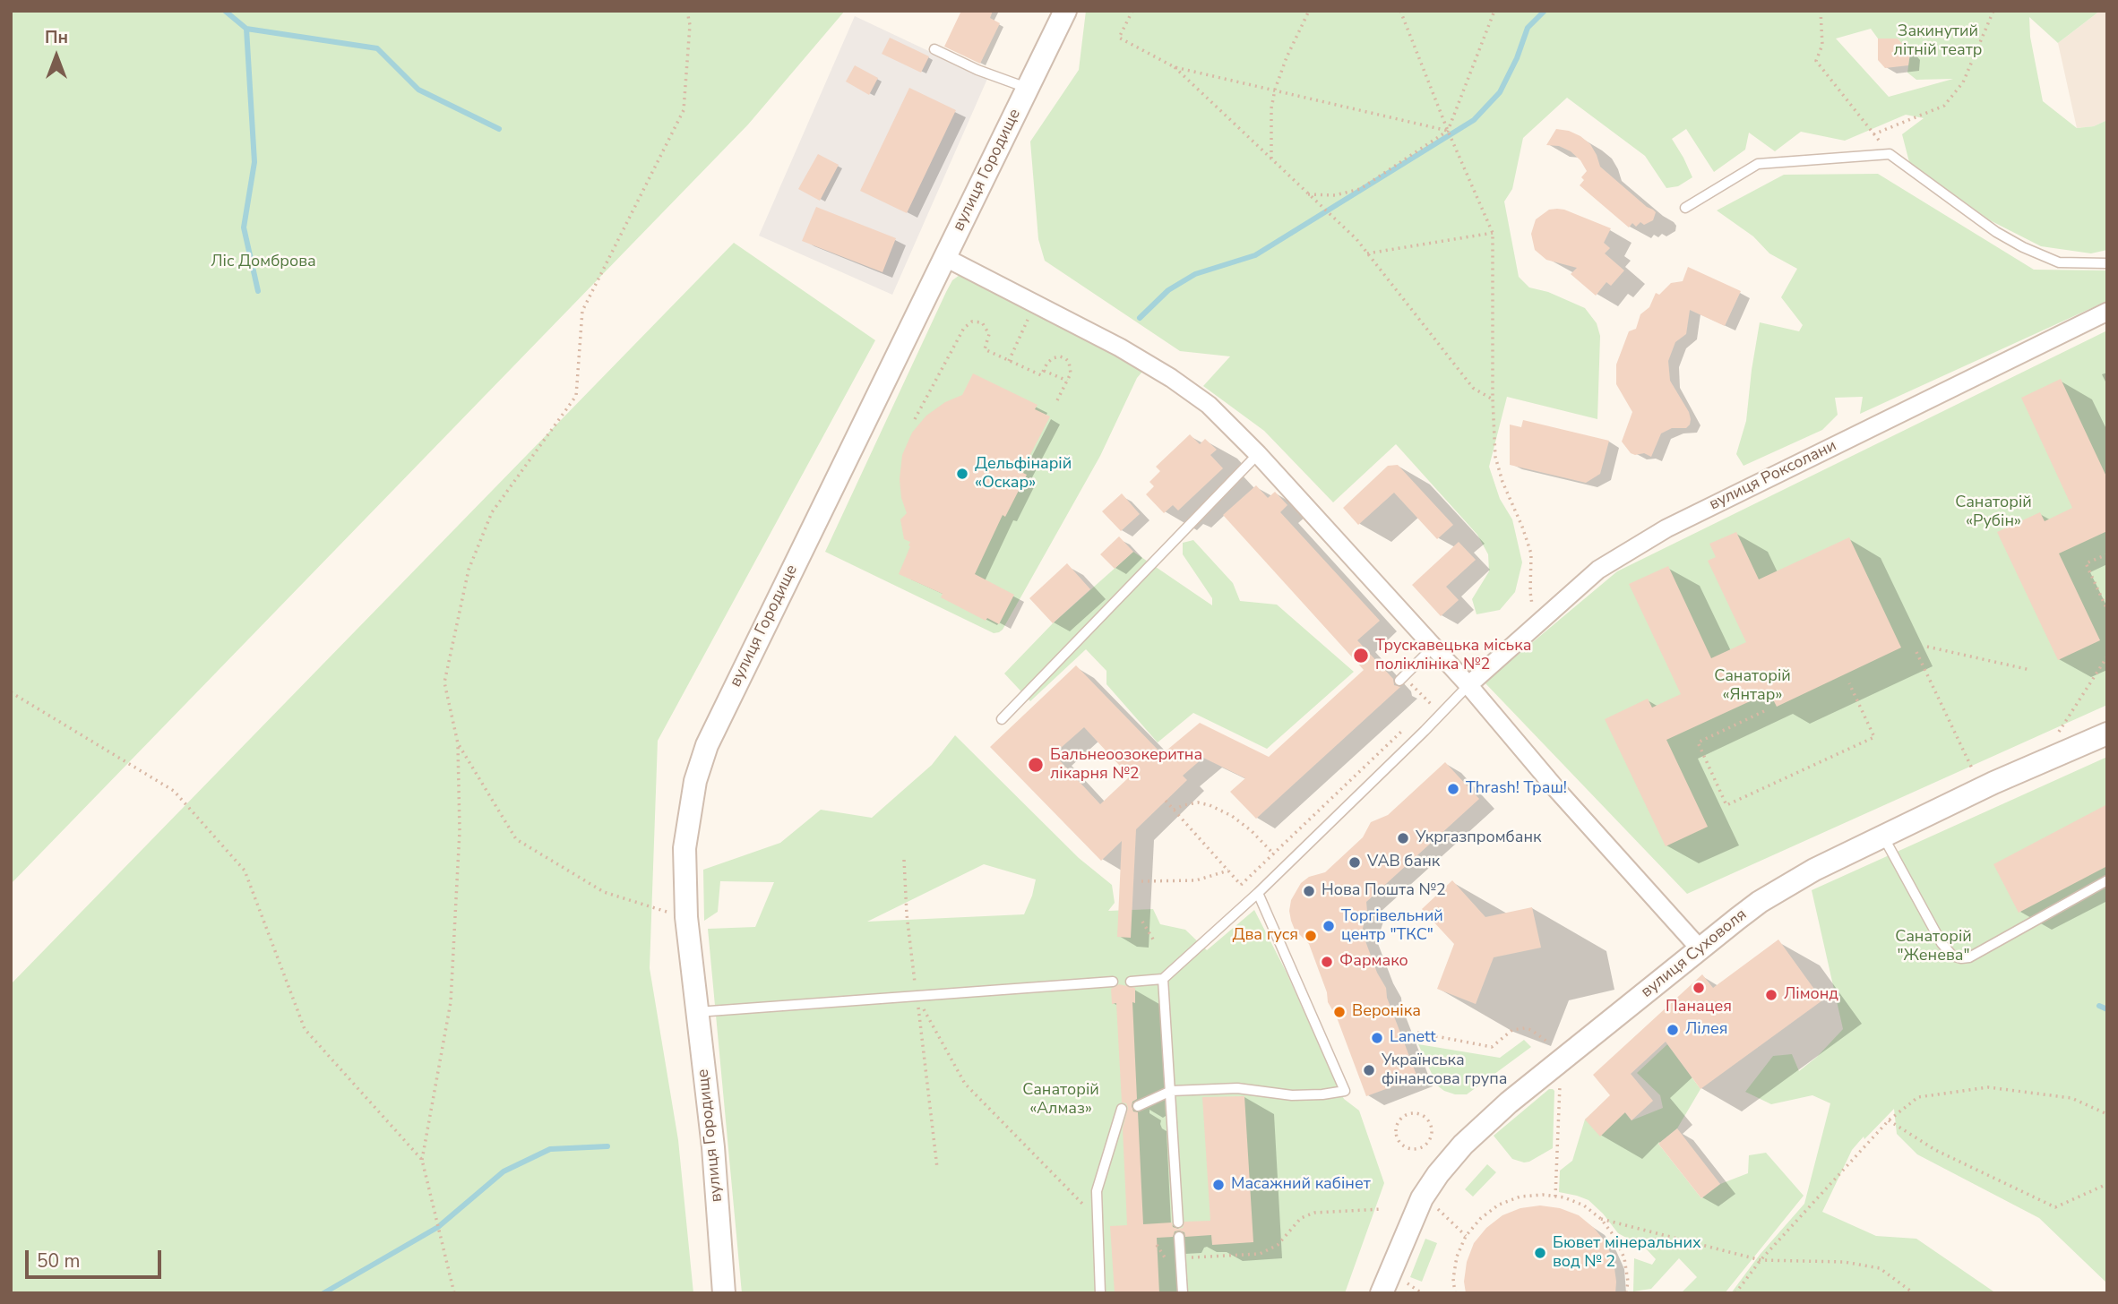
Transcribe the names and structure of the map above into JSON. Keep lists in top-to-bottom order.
{
  "streets": {
    "street": ["вулиця Городище", "вулиця Роксолани", "вулиця Суховоля"]
  },
  "parks": [
    "Закинутий літній театр",
    "Ліс Домброва",
    "Санаторій «Рубін»",
    "Санаторій «Янтар»",
    "Санаторій \"Женева\"",
    "Санаторій «Алмаз»"
  ],
  "places": [
    "Дельфінарій «Оскар»",
    "Трускавецька міська поліклініка №2",
    "Бальнеоозокеритна лікарня №2",
    "Thrash! Траш!",
    "Укргазпромбанк",
    "VAB банк",
    "Нова Пошта №2",
    "Торгівельний центр \"ТКС\"",
    "Два гуся",
    "Фармако",
    "Панацея",
    "Лімонд",
    "Вероніка",
    "Лілея",
    "Lanett",
    "Українська фінансова група",
    "Масажний кабінет",
    "Бювет мінеральних вод № 2"
  ],
  "scale_bar": "50 m",
  "north": "top"
}
